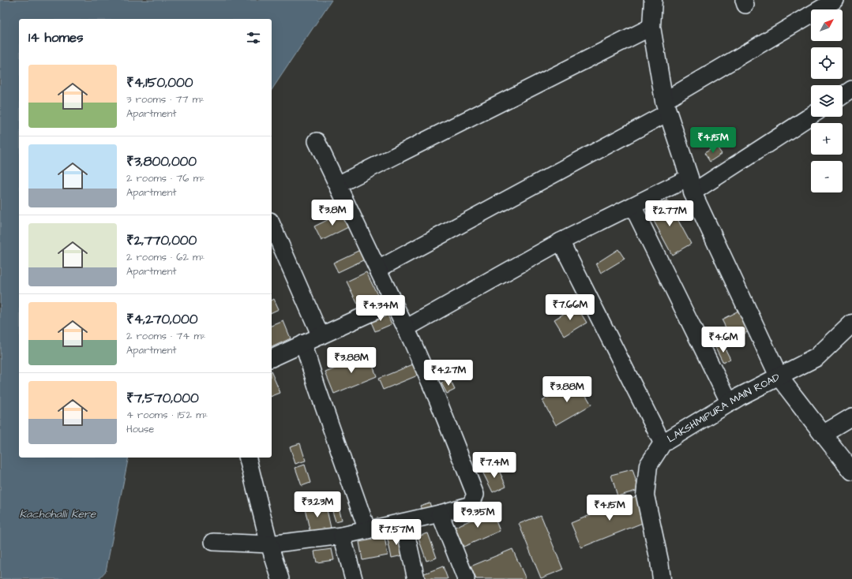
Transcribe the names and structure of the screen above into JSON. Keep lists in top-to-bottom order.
{
  "streets": {
    "street": ["LAKSHMIPURA MAIN ROAD"]
  },
  "water": ["Kachohalli Kere"],
  "north": "top right",
  "page": {
    "map_buttons": ["+", "−"],
    "heading": "14 homes",
    "list": [
      {
        "name": "₹4,150,000",
        "note": "3 rooms · 77 m² · Apartment"
      },
      {
        "name": "₹3,800,000",
        "note": "2 rooms · 76 m² · Apartment"
      },
      {
        "name": "₹2,770,000",
        "note": "2 rooms · 62 m² · Apartment"
      },
      {
        "name": "₹4,270,000",
        "note": "2 rooms · 74 m² · Apartment"
      },
      {
        "name": "₹7,570,000",
        "note": "4 rooms · 152 m² · House"
      }
    ],
    "price": [
      "₹4.15M",
      "₹3.8M",
      "₹2.77M",
      "₹7.66M",
      "₹4.34M",
      "₹4.6M",
      "₹3.88M",
      "₹4.27M",
      "₹3.88M",
      "₹7.4M",
      "₹3.23M",
      "₹4.15M",
      "₹9.35M",
      "₹7.57M"
    ]
  }
}
